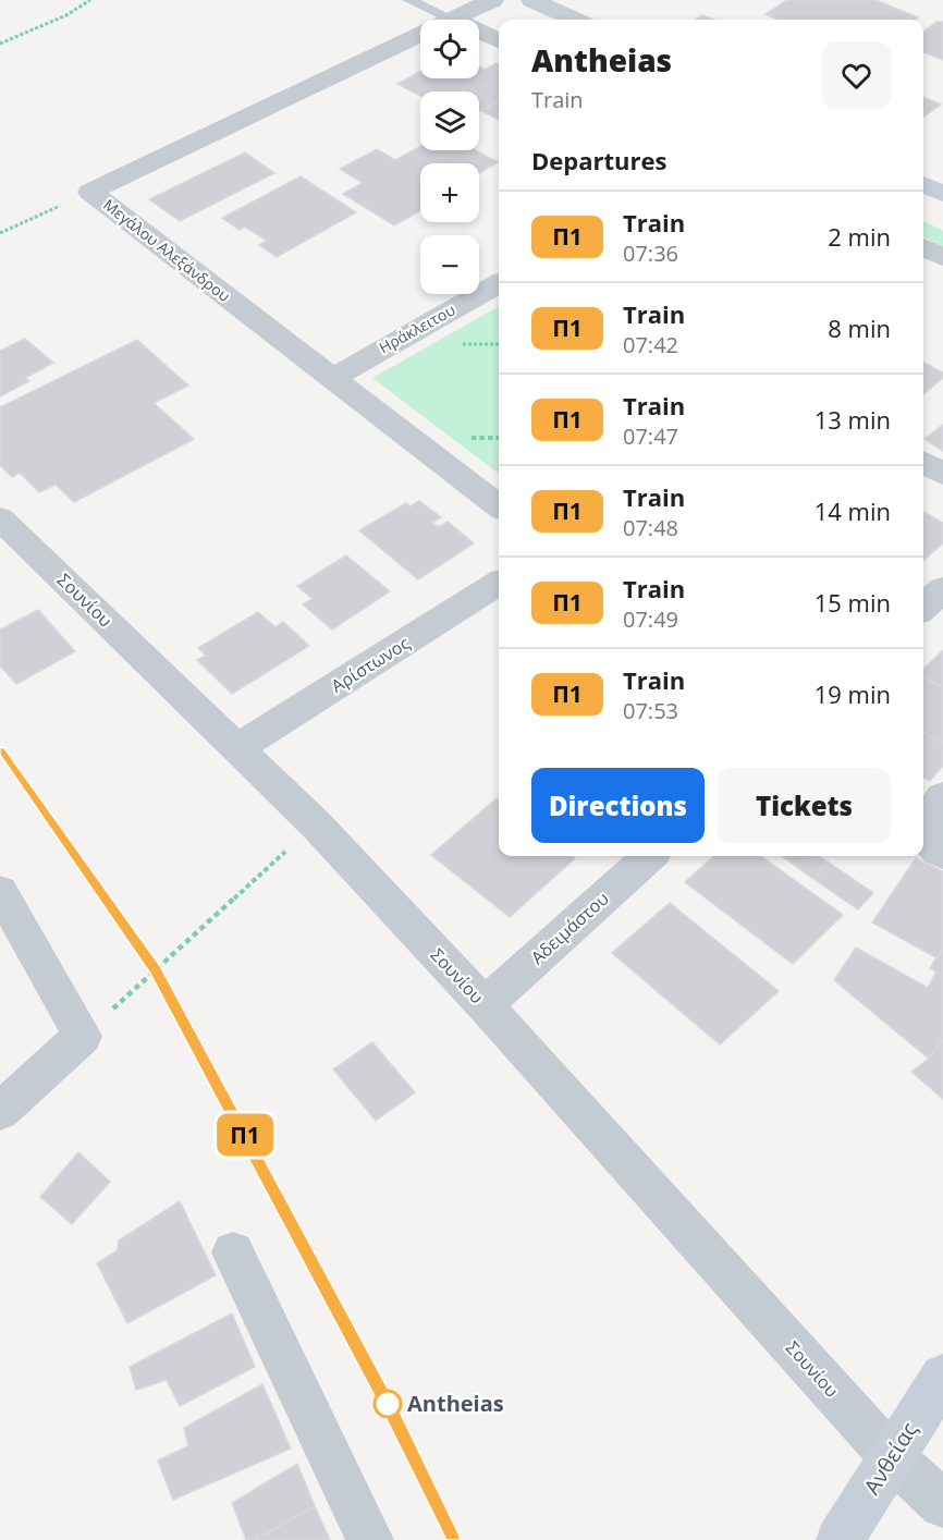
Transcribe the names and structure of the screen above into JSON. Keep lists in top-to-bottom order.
{
  "streets": {
    "main road": ["Ανθείας"],
    "street": [
      "Μεγάλου Αλεξάνδρου",
      "Ηράκλειτου",
      "Σουνίου",
      "Αρίστωνος",
      "Αδειμάστου"
    ]
  },
  "crossings": [
    ["Μεγάλου Αλεξάνδρου", "Ηράκλειτου"],
    ["Σουνίου", "Αρίστωνος"],
    ["Σουνίου", "Αδειμάστου"],
    ["Σουνίου", "Ανθείας"]
  ],
  "places": ["Antheias"],
  "page": {
    "on_map": "Π1",
    "map_buttons": ["+", "−"],
    "heading": [
      ["Antheias", "Train"],
      "Departures"
    ],
    "list": [
      {
        "mark": "Π1",
        "name": "Train",
        "note": "07:36",
        "value": "2 min"
      },
      {
        "mark": "Π1",
        "name": "Train",
        "note": "07:42",
        "value": "8 min"
      },
      {
        "mark": "Π1",
        "name": "Train",
        "note": "07:47",
        "value": "13 min"
      },
      {
        "mark": "Π1",
        "name": "Train",
        "note": "07:48",
        "value": "14 min"
      },
      {
        "mark": "Π1",
        "name": "Train",
        "note": "07:49",
        "value": "15 min"
      },
      {
        "mark": "Π1",
        "name": "Train",
        "note": "07:53",
        "value": "19 min"
      }
    ],
    "buttons": ["Directions", "Tickets"]
  }
}
